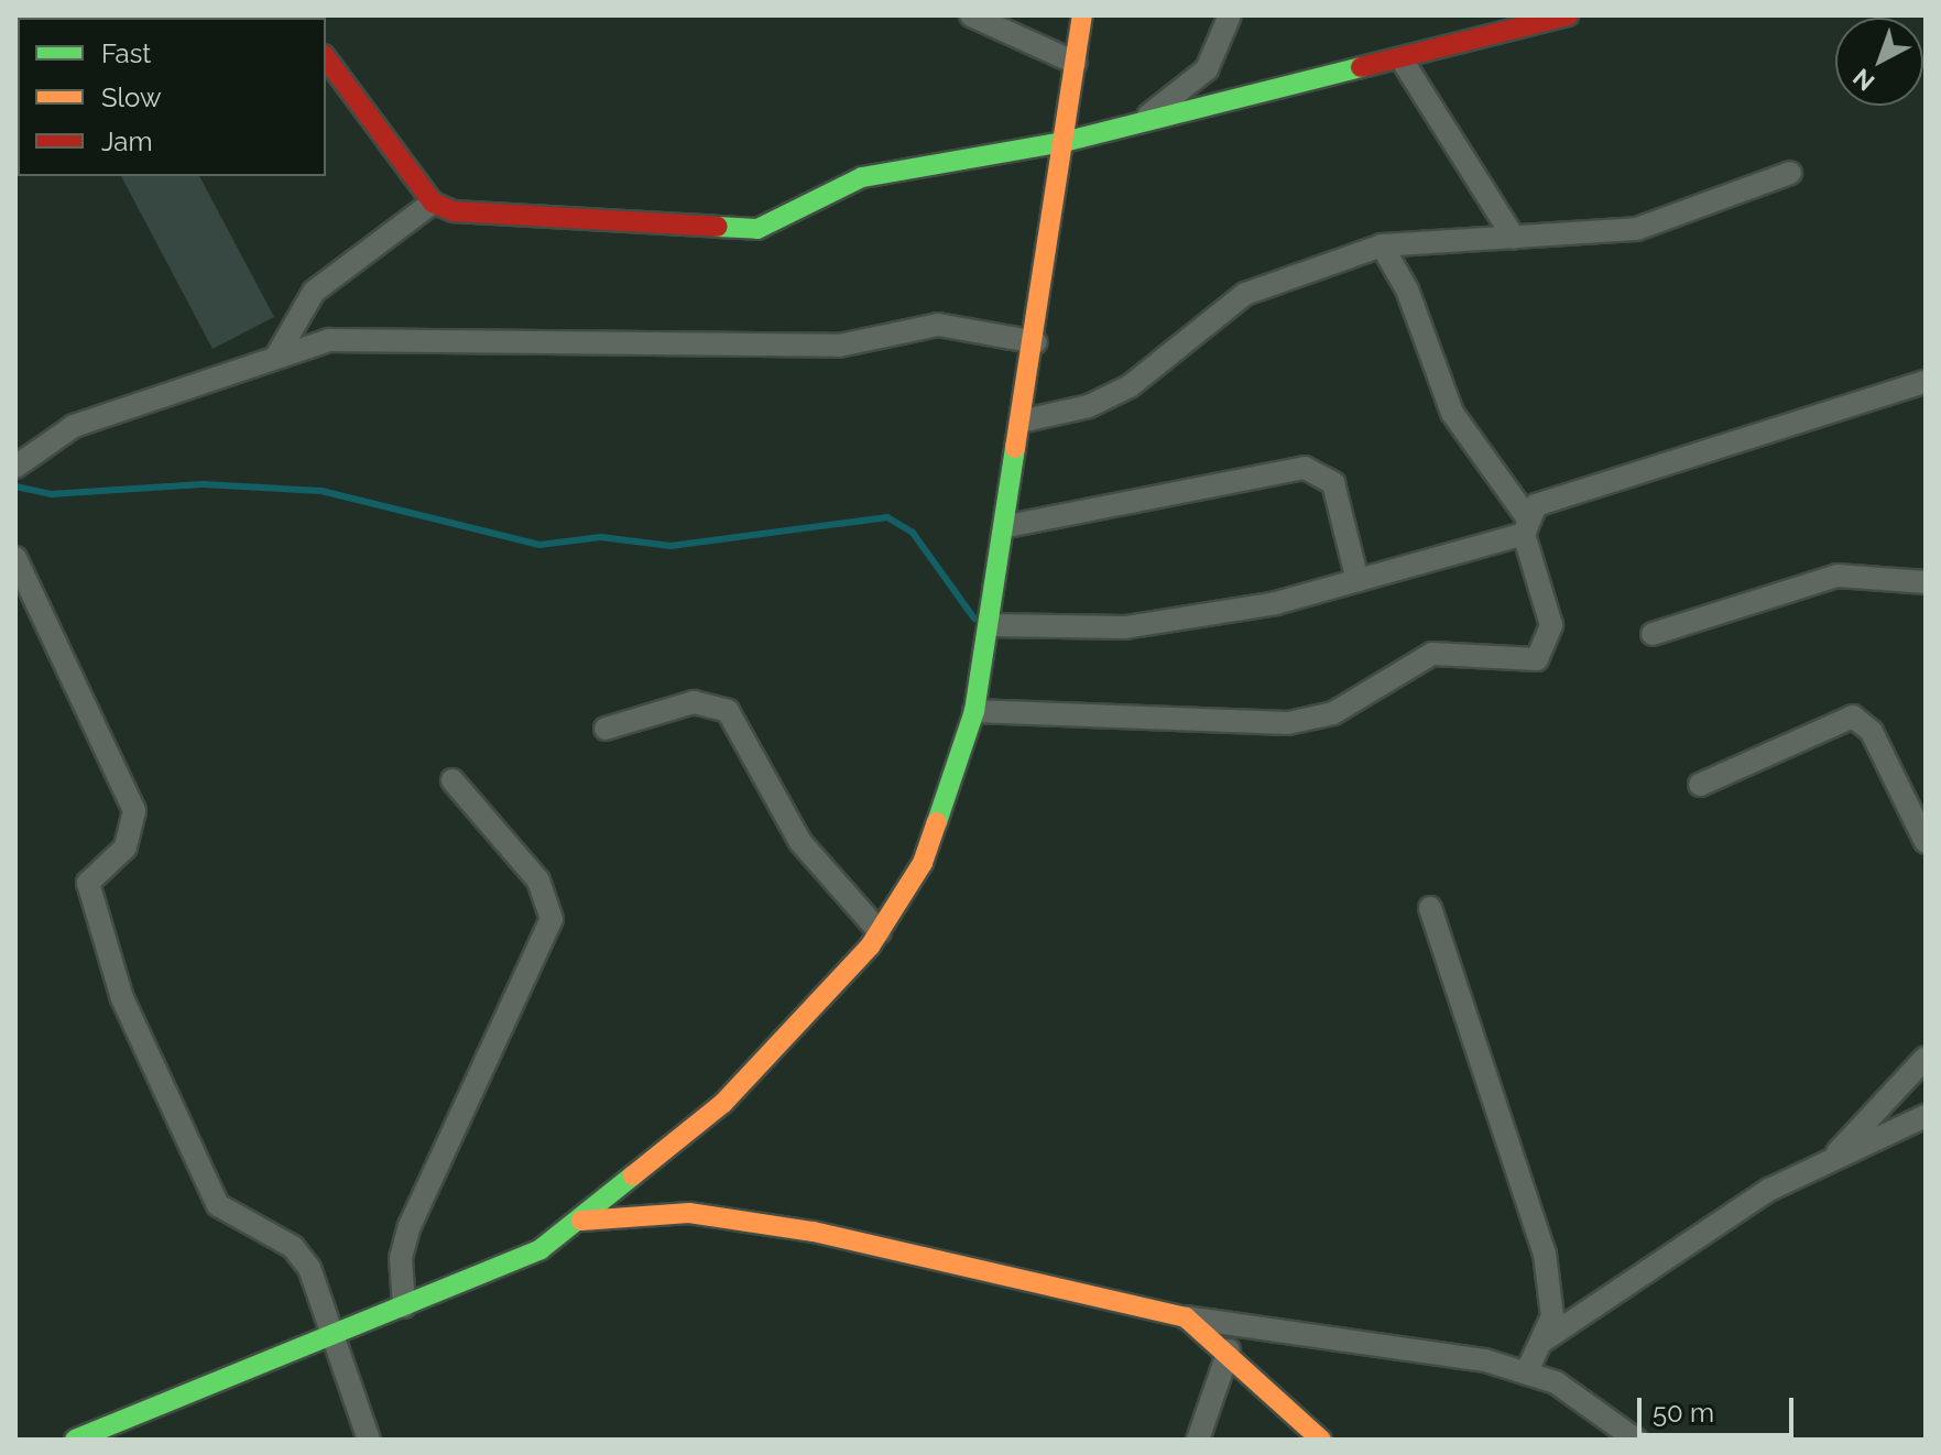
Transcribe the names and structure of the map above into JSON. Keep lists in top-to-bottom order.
{
  "legend": ["Fast", "Slow", "Jam"],
  "scale_bar": "50 m",
  "north": "bottom left"
}
